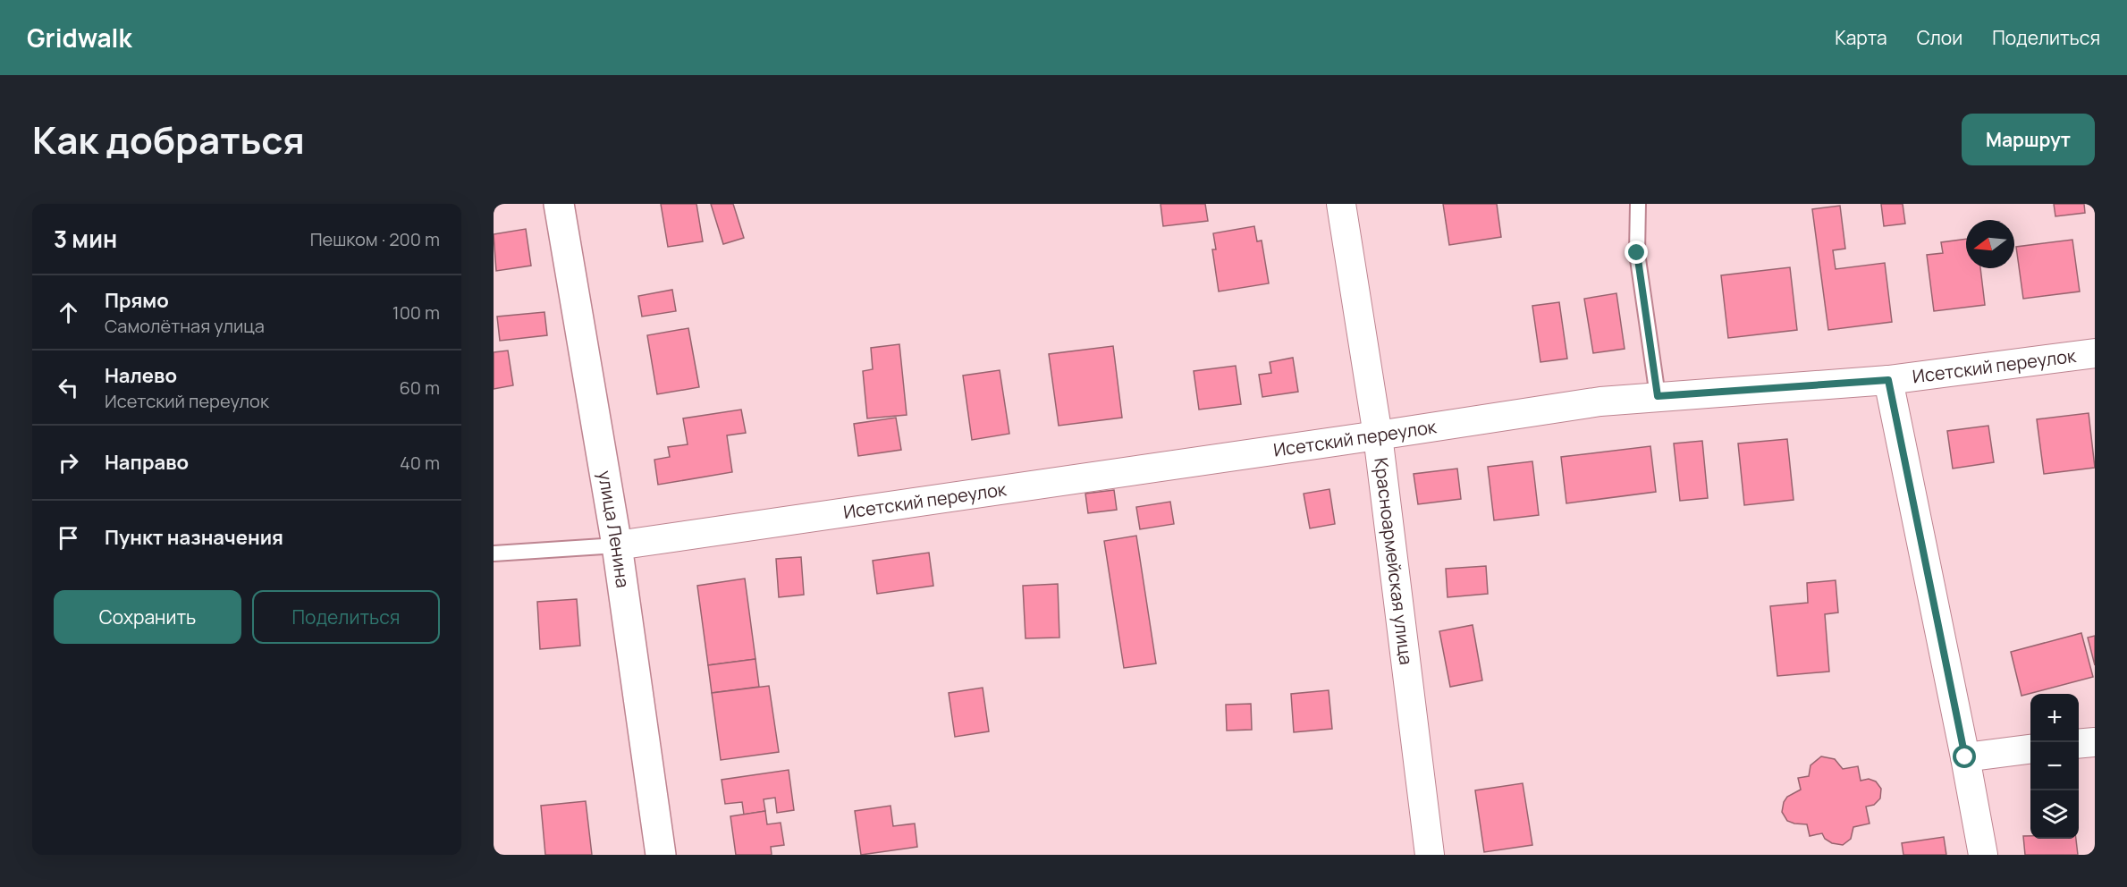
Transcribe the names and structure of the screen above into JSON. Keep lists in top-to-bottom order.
{
  "streets": {
    "street": ["Исетский переулок", "улица Ленина", "Красноармейская улица"]
  },
  "crossings": [
    ["Исетский переулок", "улица Ленина"],
    ["Исетский переулок", "Красноармейская улица"]
  ],
  "north": "left",
  "page": {
    "header": "Gridwalk",
    "nav": ["Карта", "Слои", "Поделиться"],
    "title": "Как добраться",
    "buttons": [
      "Маршрут",
      ["Сохранить", "Поделиться"]
    ],
    "heading": ["3 мин", "Пешком · 200 m"],
    "list": [
      ["Прямо", "Самолётная улица", "100 m"],
      ["Налево", "Исетский переулок", "60 m"],
      ["Направо", "40 m"],
      "Пункт назначения"
    ],
    "map_buttons": ["+", "−"]
  }
}
